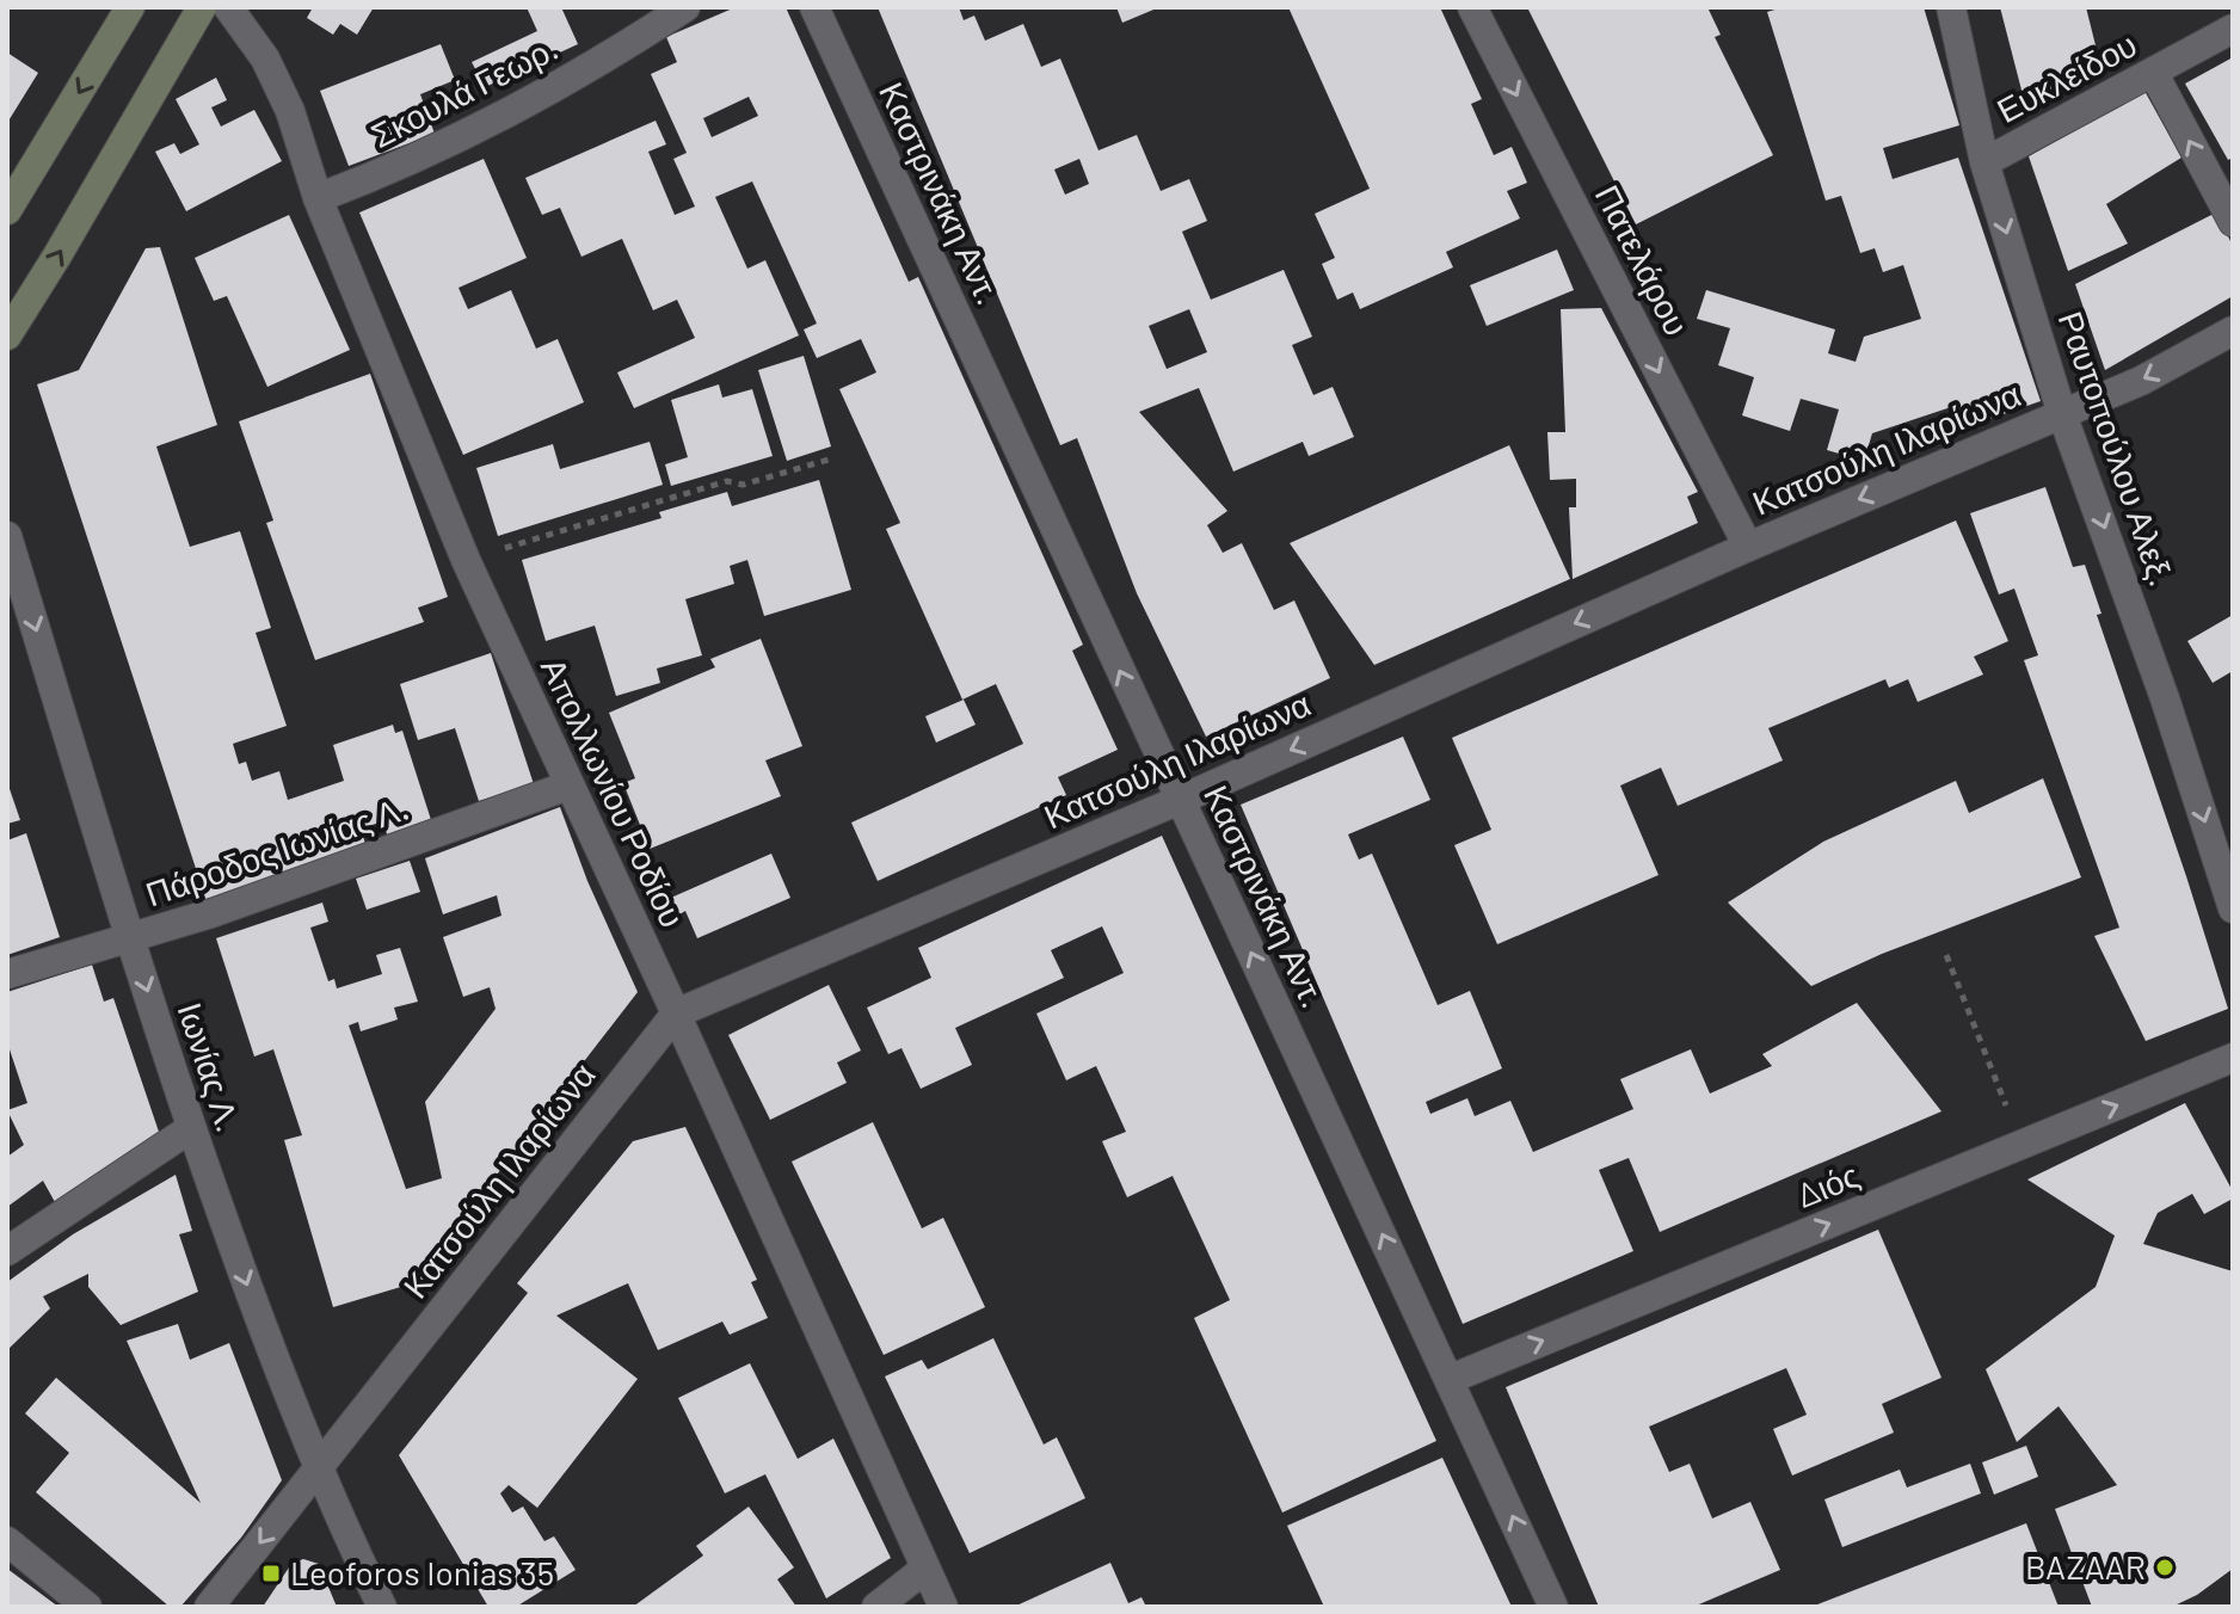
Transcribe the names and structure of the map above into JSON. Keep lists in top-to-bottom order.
{
  "streets": {
    "street": [
      "Ευκλείδου",
      "Σκουλά Γεωρ.",
      "Καστρινάκη Αντ.",
      "Πατελάρου",
      "Κατσούλη Ιλαρίωνα",
      "Ραυτοπούλου Αλεξ.",
      "Απολλωνίου Ροδίου",
      "Πάροδος Ιωνίας Λ.",
      "Ιωνίας Λ.",
      "Διός"
    ]
  },
  "crossings": [
    ["Ευκλείδου", "Ραυτοπούλου Αλεξ."],
    ["Σκουλά Γεωρ.", "Απολλωνίου Ροδίου"],
    ["Καστρινάκη Αντ.", "Κατσούλη Ιλαρίωνα"],
    ["Καστρινάκη Αντ.", "Διός"],
    ["Πατελάρου", "Κατσούλη Ιλαρίωνα"],
    ["Κατσούλη Ιλαρίωνα", "Ραυτοπούλου Αλεξ."],
    ["Κατσούλη Ιλαρίωνα", "Απολλωνίου Ροδίου"],
    ["Κατσούλη Ιλαρίωνα", "Ιωνίας Λ."],
    ["Απολλωνίου Ροδίου", "Πάροδος Ιωνίας Λ."],
    ["Πάροδος Ιωνίας Λ.", "Ιωνίας Λ."]
  ],
  "one_way": [
    "Καστρινάκη Αντ.",
    "Πατελάρου",
    "Κατσούλη Ιλαρίωνα",
    "Ραυτοπούλου Αλεξ.",
    "Ιωνίας Λ.",
    "Διός"
  ],
  "places": {
    "other": ["BAZAAR"],
    "transit": ["Leoforos Ionias 35"]
  }
}
